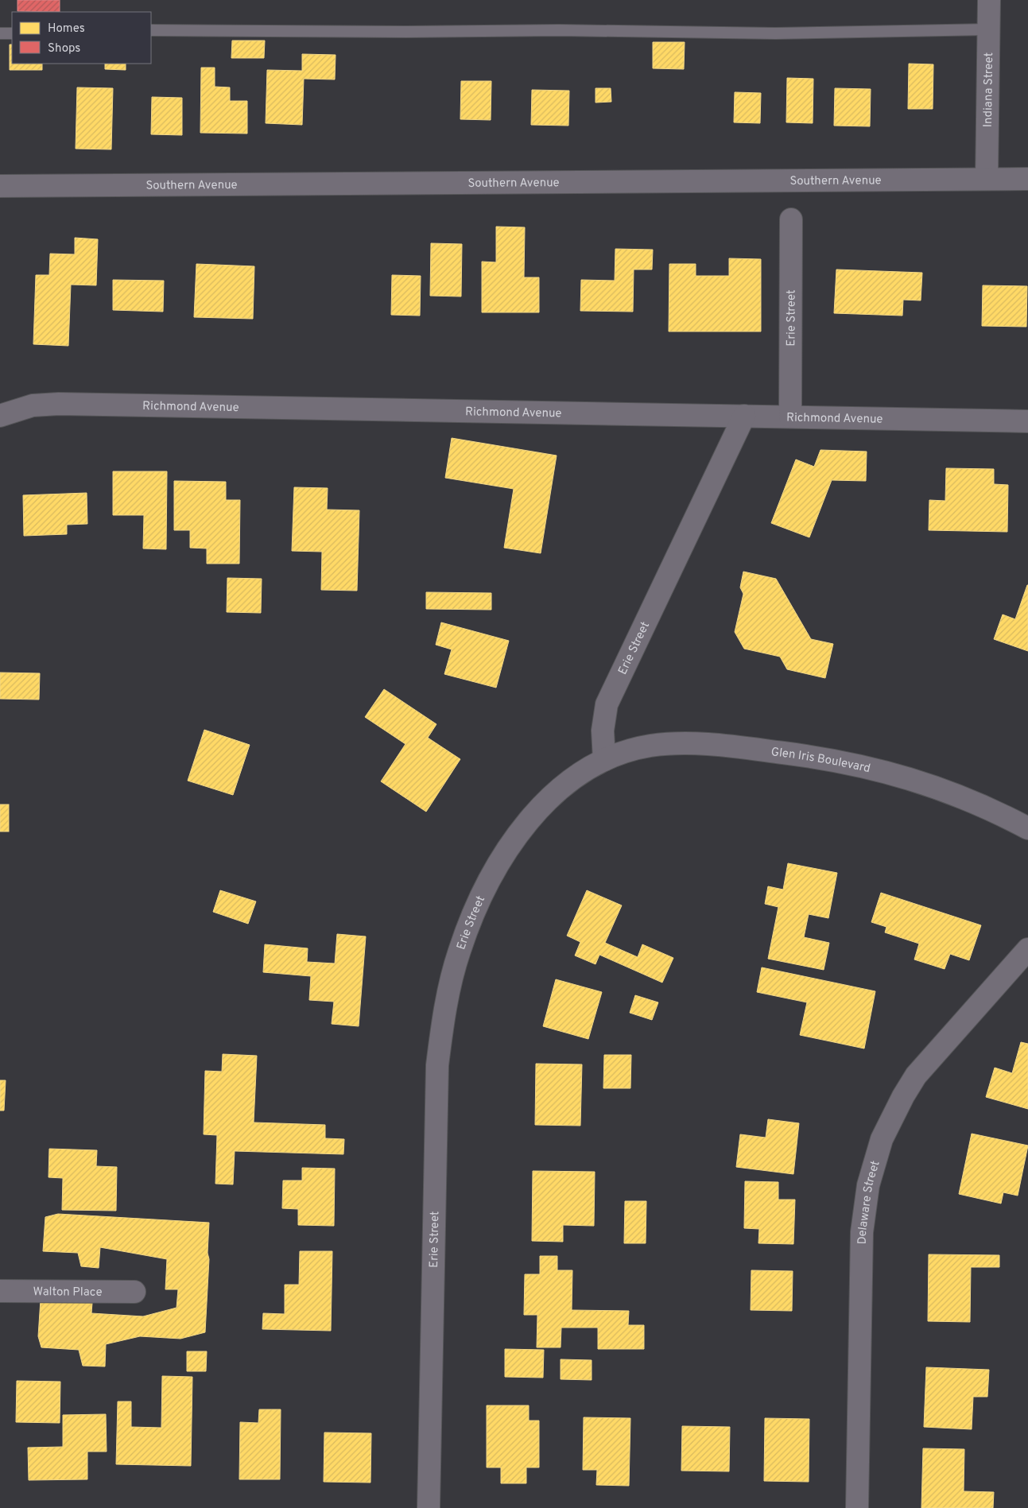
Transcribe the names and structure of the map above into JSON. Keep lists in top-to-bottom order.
{
  "streets": {
    "street": [
      "Indiana Street",
      "Southern Avenue",
      "Erie Street",
      "Richmond Avenue",
      "Glen Iris Boulevard",
      "Delaware Street",
      "Walton Place"
    ]
  },
  "crossings": [
    ["Indiana Street", "Southern Avenue"],
    ["Erie Street", "Richmond Avenue"],
    ["Erie Street", "Glen Iris Boulevard"]
  ],
  "legend": ["Homes", "Shops"]
}
